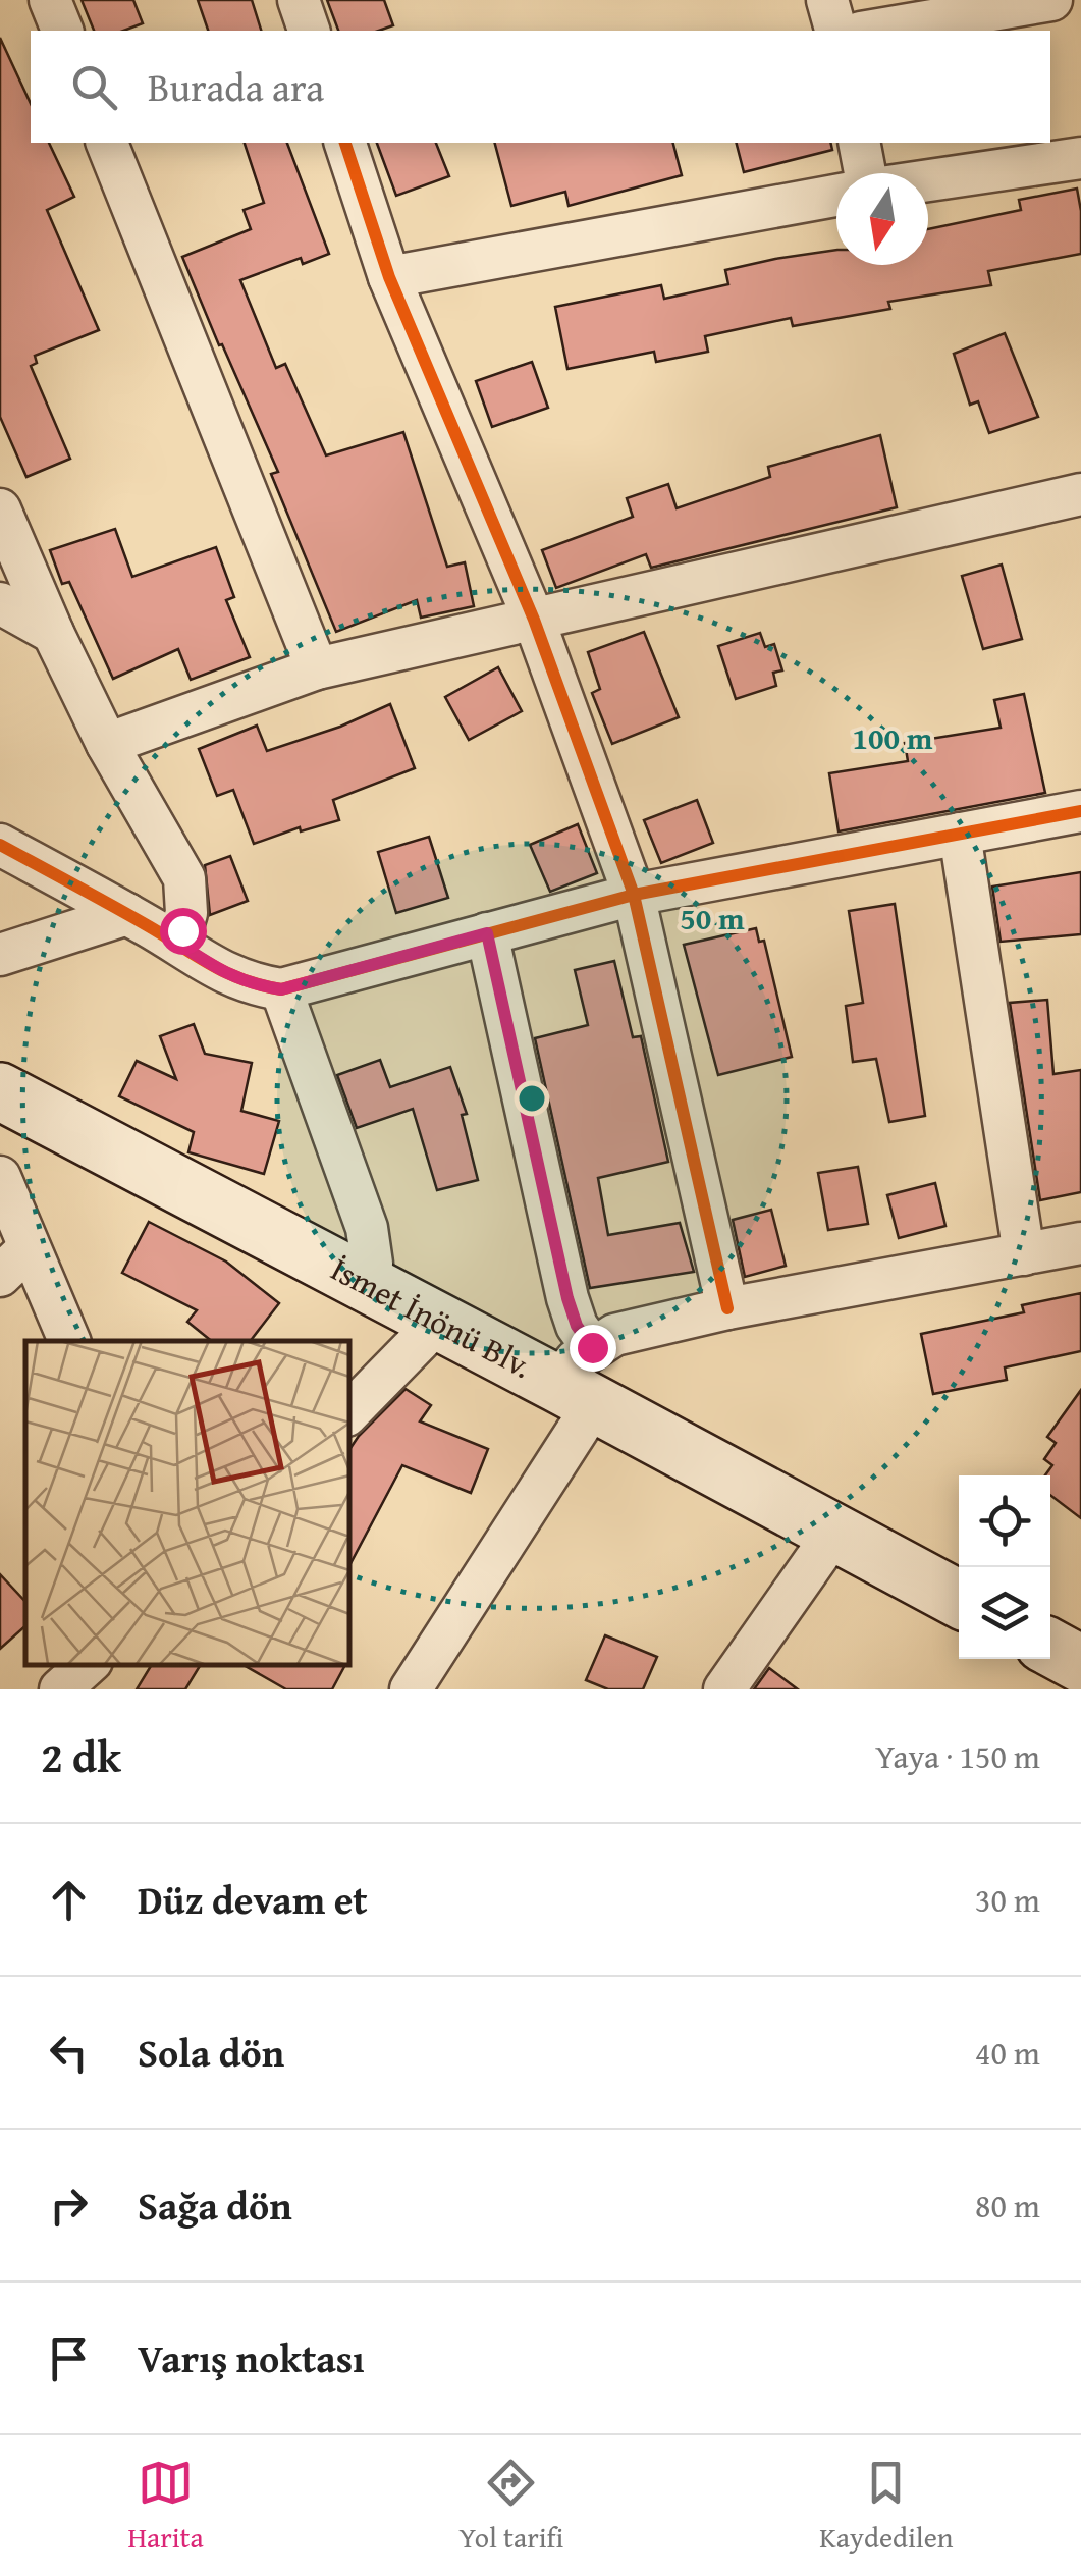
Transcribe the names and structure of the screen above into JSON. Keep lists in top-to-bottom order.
{
  "streets": {
    "main road": ["İsmet İnönü Blv."]
  },
  "north": "bottom",
  "page": {
    "search": "Burada ara",
    "heading": ["2 dk", "Yaya · 150 m"],
    "list": [
      ["Düz devam et", "30 m"],
      ["Sola dön", "40 m"],
      ["Sağa dön", "80 m"],
      "Varış noktası"
    ],
    "nav": ["Harita", "Yol tarifi", "Kaydedilen"]
  },
  "rings": ["100 m", "50 m"]
}
